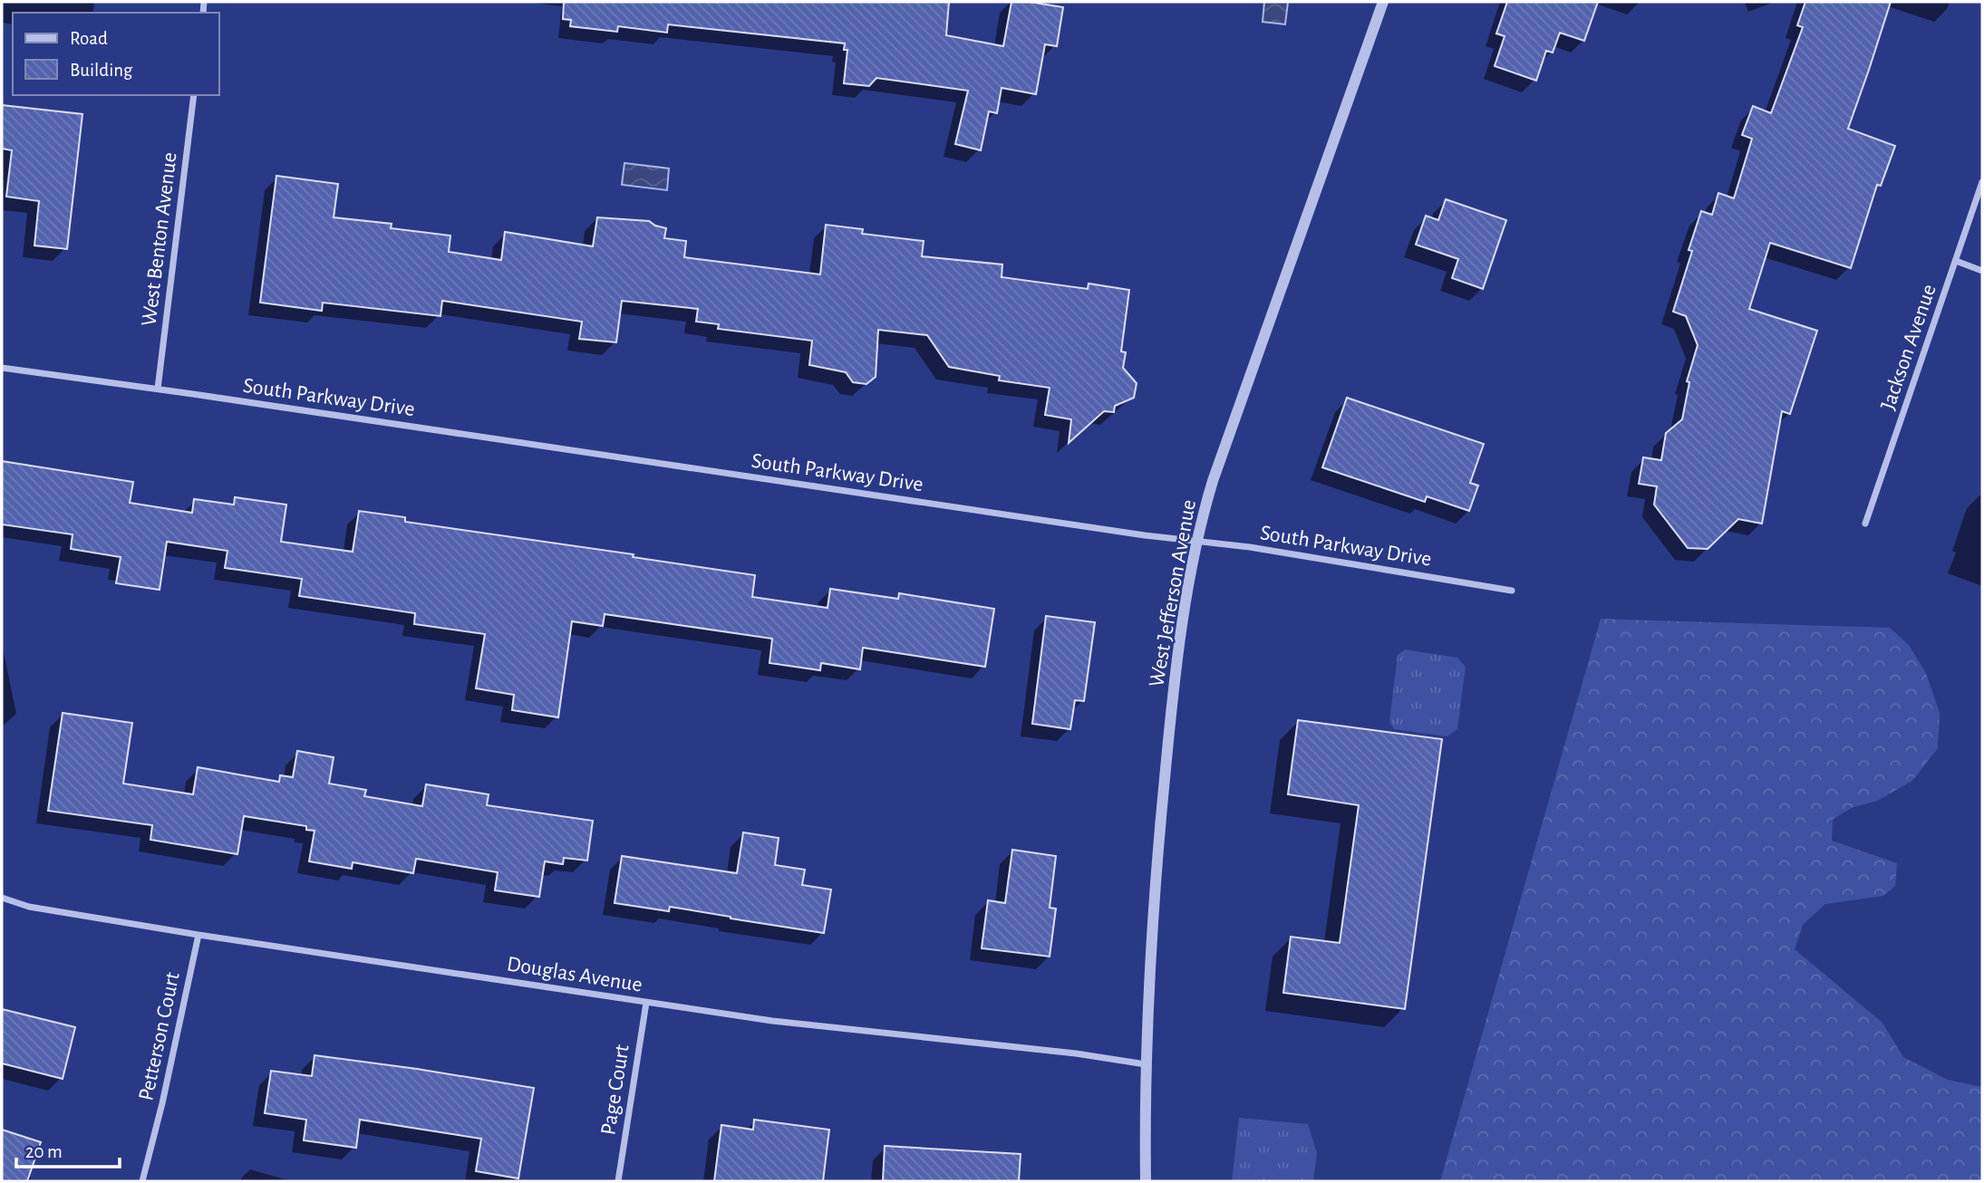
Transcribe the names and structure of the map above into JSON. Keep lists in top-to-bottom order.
{
  "streets": {
    "street": [
      "West Benton Avenue",
      "Jackson Avenue",
      "South Parkway Drive",
      "West Jefferson Avenue",
      "Douglas Avenue",
      "Petterson Court",
      "Page Court"
    ]
  },
  "crossings": [
    ["West Benton Avenue", "South Parkway Drive"],
    ["South Parkway Drive", "West Jefferson Avenue"],
    ["West Jefferson Avenue", "Douglas Avenue"],
    ["Douglas Avenue", "Petterson Court"],
    ["Douglas Avenue", "Page Court"]
  ],
  "legend": ["Road", "Building"],
  "scale_bar": "20 m"
}
